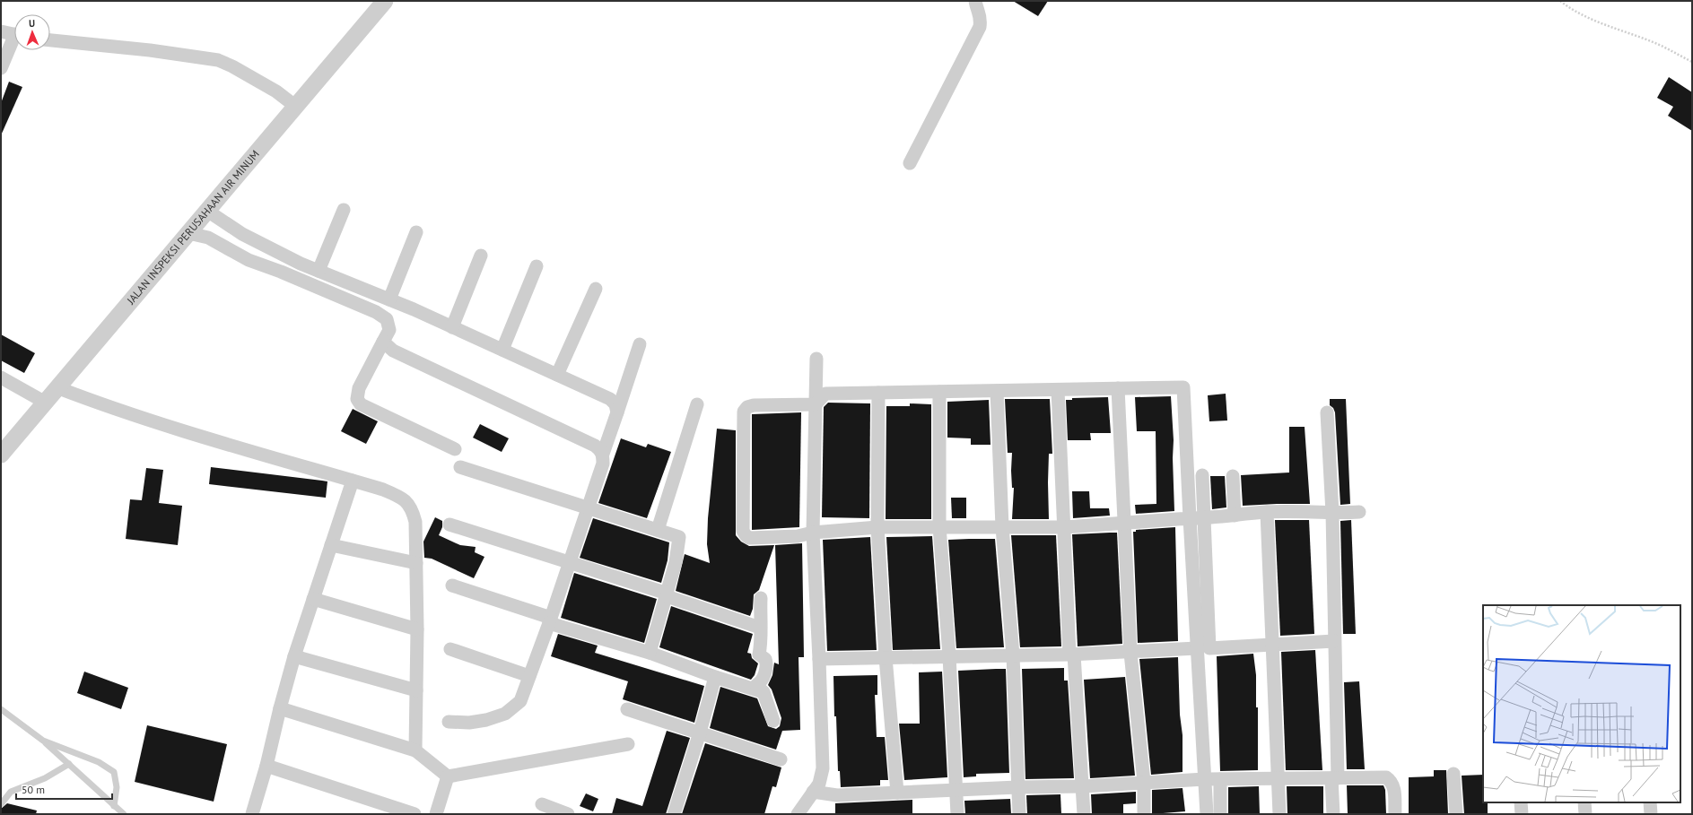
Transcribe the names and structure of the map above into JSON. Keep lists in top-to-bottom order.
{
  "streets": {
    "street": ["JALAN INSPEKSI PERUSAHAAN AIR MINUM"]
  },
  "scale_bar": "50 m",
  "north": "top"
}
